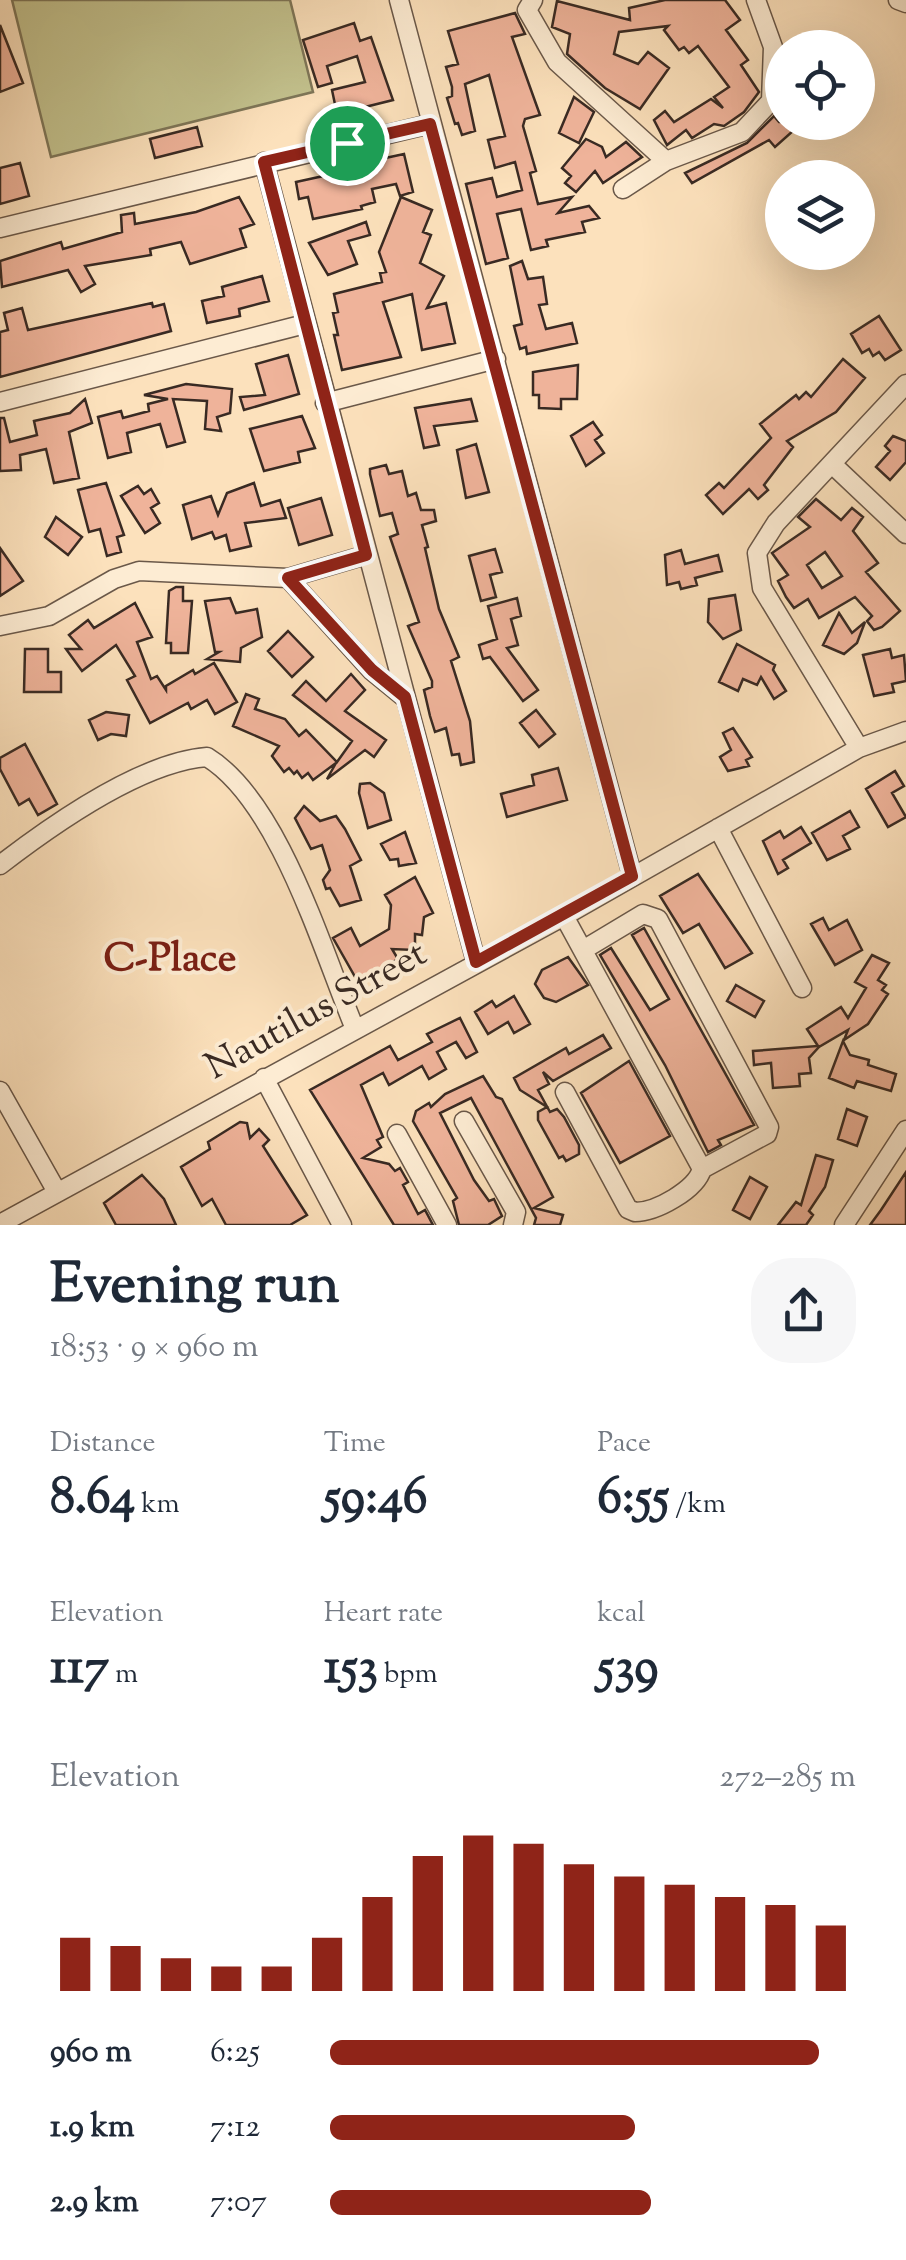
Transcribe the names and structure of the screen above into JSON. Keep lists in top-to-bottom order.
{
  "streets": {
    "street": ["Nautilus Street"]
  },
  "districts": ["C-Place"],
  "page": {
    "heading": ["Evening run", "18:53 · 9 × 960 m"],
    "stats": [
      ["Distance", "8.64 km"],
      ["Time", "59:46"],
      ["Pace", "6:55 /km"],
      ["Elevation", "117 m"],
      ["Heart rate", "153 bpm"],
      ["kcal", "539"]
    ],
    "chart": ["Elevation", "272–285 m"],
    "list": [
      {
        "name": "960 m",
        "note": "6:25"
      },
      {
        "name": "1.9 km",
        "note": "7:12"
      },
      {
        "name": "2.9 km",
        "note": "7:07"
      }
    ]
  }
}
